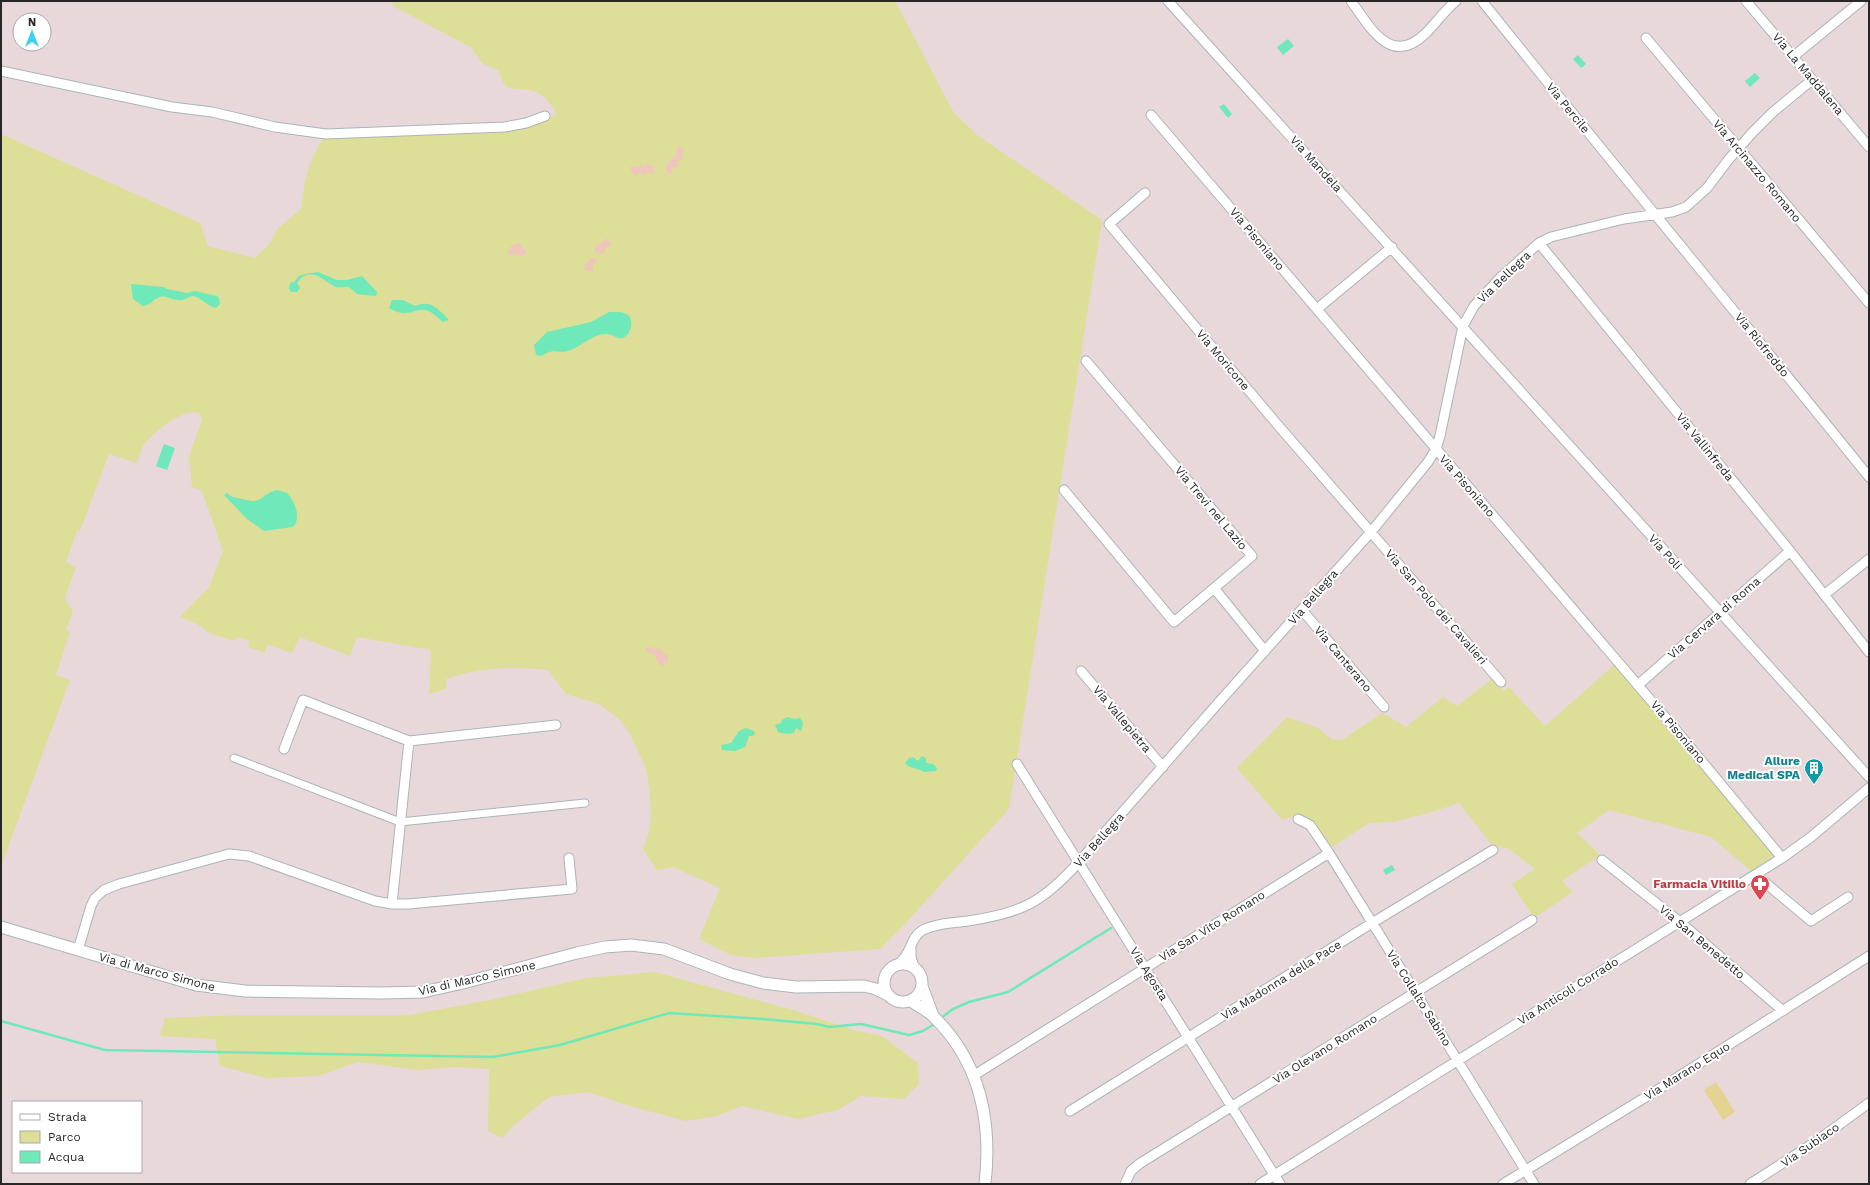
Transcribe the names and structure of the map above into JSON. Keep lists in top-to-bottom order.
{
  "streets": {
    "street": [
      "Via La Maddalena",
      "Via Percile",
      "Via Mandela",
      "Via Arcinazzo Romano",
      "Via Pisoniano",
      "Via Bellegra",
      "Via Riofreddo",
      "Via Moricone",
      "Via Vallinfreda",
      "Via Trevi nel Lazio",
      "Via Poli",
      "Via San Polo dei Cavalieri",
      "Via Cervara di Roma",
      "Via Canterano",
      "Via Vallepietra",
      "Via San Vito Romano",
      "Via San Benedetto",
      "Via di Marco Simone",
      "Via Agosta",
      "Via Madonna della Pace",
      "Via Anticoli Corrado",
      "Via Collalto Sabino",
      "Via Olevano Romano",
      "Via Marano Equo",
      "Via Subiaco"
    ]
  },
  "crossings": [
    ["Via La Maddalena", "Via Bellegra"],
    ["Via Percile", "Via Bellegra"],
    ["Via Percile", "Via Riofreddo"],
    ["Via Mandela", "Via Bellegra"],
    ["Via Mandela", "Via Poli"],
    ["Via Arcinazzo Romano", "Via Bellegra"],
    ["Via Pisoniano", "Via Bellegra"],
    ["Via Pisoniano", "Via Cervara di Roma"],
    ["Via Pisoniano", "Via Anticoli Corrado"],
    ["Via Bellegra", "Via Riofreddo"],
    ["Via Bellegra", "Via Moricone"],
    ["Via Bellegra", "Via Vallinfreda"],
    ["Via Bellegra", "Via Poli"],
    ["Via Bellegra", "Via San Polo dei Cavalieri"],
    ["Via Bellegra", "Via Canterano"],
    ["Via Bellegra", "Via Vallepietra"],
    ["Via Bellegra", "Via di Marco Simone"],
    ["Via Bellegra", "Via Agosta"],
    ["Via Moricone", "Via San Polo dei Cavalieri"],
    ["Via Vallinfreda", "Via Cervara di Roma"],
    ["Via Poli", "Via Cervara di Roma"],
    ["Via San Vito Romano", "Via Agosta"],
    ["Via San Vito Romano", "Via Collalto Sabino"],
    ["Via San Benedetto", "Via Anticoli Corrado"],
    ["Via San Benedetto", "Via Marano Equo"],
    ["Via Agosta", "Via Madonna della Pace"],
    ["Via Agosta", "Via Anticoli Corrado"],
    ["Via Agosta", "Via Olevano Romano"],
    ["Via Madonna della Pace", "Via Collalto Sabino"],
    ["Via Anticoli Corrado", "Via Collalto Sabino"],
    ["Via Collalto Sabino", "Via Olevano Romano"],
    ["Via Collalto Sabino", "Via Marano Equo"]
  ],
  "places": {
    "building": ["Allure Medical SPA"],
    "pharmacy": ["Farmacia Vitillo"]
  },
  "legend": ["Strada", "Parco", "Acqua"],
  "north": "top"
}
